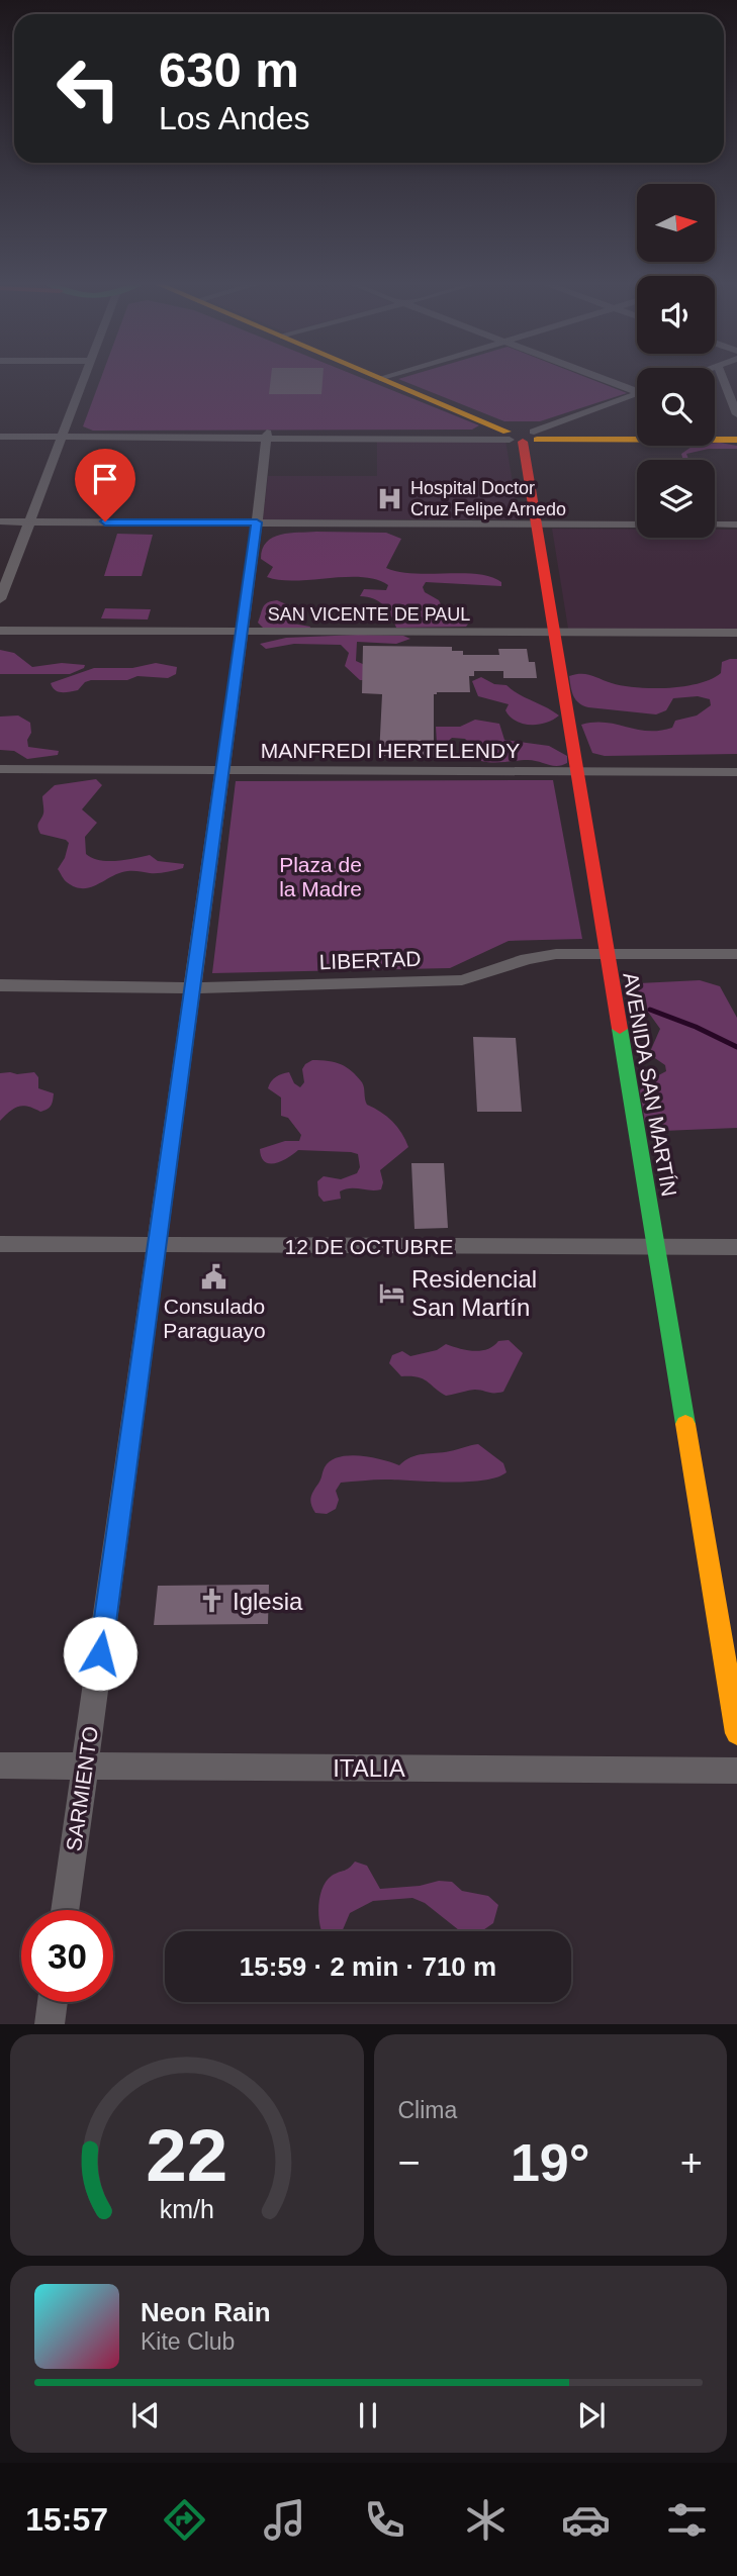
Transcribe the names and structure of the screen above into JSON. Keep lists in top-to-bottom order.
{
  "streets": {
    "main road": ["AVENIDA SAN MARTÍN"],
    "street": [
      "SAN VICENTE DE PAUL",
      "MANFREDI HERTELENDY",
      "LIBERTAD",
      "12 DE OCTUBRE",
      "ITALIA",
      "SARMIENTO"
    ]
  },
  "crossings": [
    ["SAN VICENTE DE PAUL", "AVENIDA SAN MARTÍN"],
    ["SAN VICENTE DE PAUL", "SARMIENTO"],
    ["MANFREDI HERTELENDY", "AVENIDA SAN MARTÍN"],
    ["MANFREDI HERTELENDY", "SARMIENTO"],
    ["LIBERTAD", "AVENIDA SAN MARTÍN"],
    ["LIBERTAD", "SARMIENTO"],
    ["AVENIDA SAN MARTÍN", "12 DE OCTUBRE"],
    ["12 DE OCTUBRE", "SARMIENTO"],
    ["ITALIA", "SARMIENTO"]
  ],
  "parks": ["Plaza de la Madre"],
  "places": {
    "hospital": ["Hospital Doctor Cruz Felipe Arnedo"],
    "public building": ["Consulado Paraguayo"],
    "hotel": ["Residencial San Martín"],
    "church": ["Iglesia"]
  },
  "north": "right",
  "page": {
    "turn": ["630 m", "Los Andes"],
    "limit": "30",
    "trip": "15:59 · 2 min · 710 m",
    "tile": "Clima",
    "heat": ["−", "19°", "+"],
    "song": ["Neon Rain", "Kite Club"],
    "tabs": "15:57",
    "gauge": ["22", "km/h"]
  }
}
